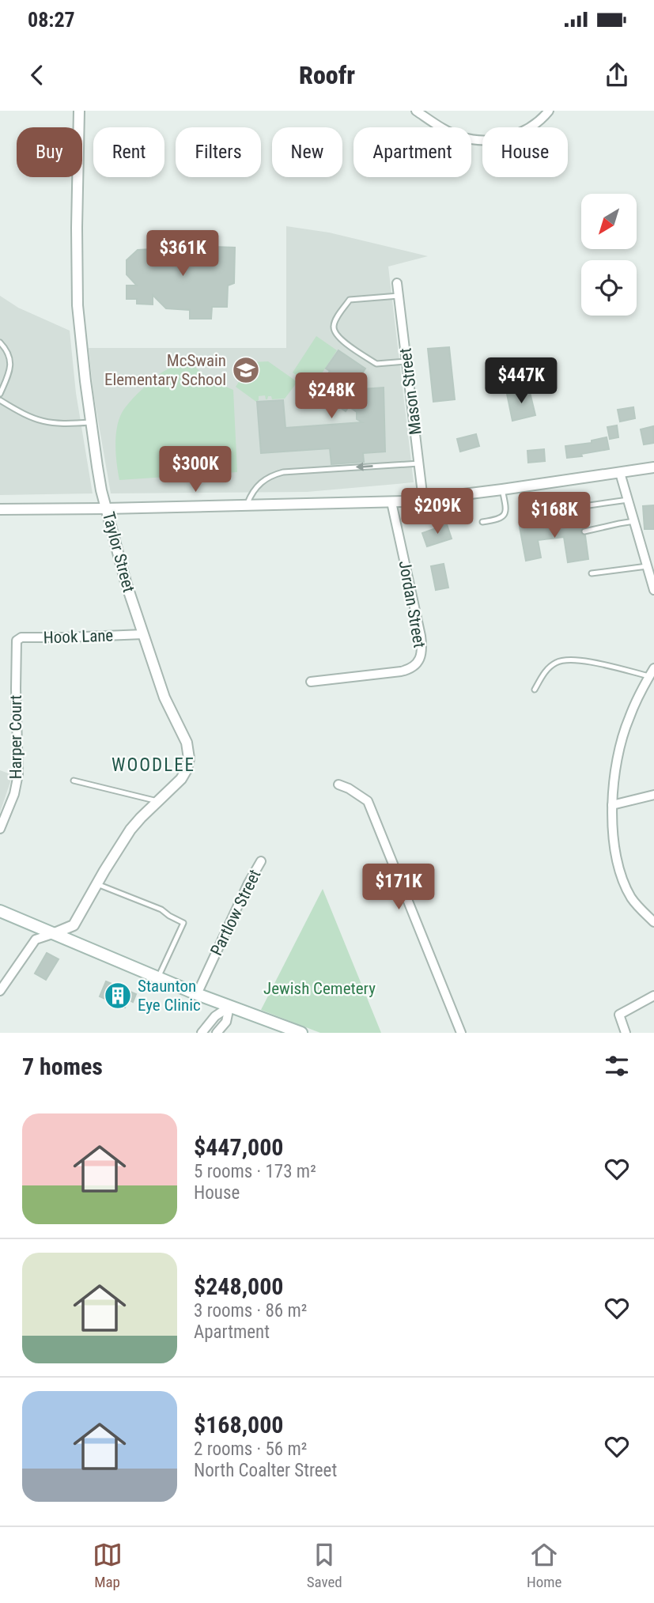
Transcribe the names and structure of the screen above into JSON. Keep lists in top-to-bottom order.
{
  "streets": {
    "street": [
      "Mason Street",
      "Taylor Street",
      "Jordan Street",
      "Hook Lane",
      "Harper Court",
      "Partlow Street"
    ]
  },
  "crossings": [
    ["Taylor Street", "Hook Lane"],
    ["Hook Lane", "Harper Court"]
  ],
  "districts": ["WOODLEE"],
  "parks": ["Jewish Cemetery"],
  "places": {
    "school or university": ["McSwain Elementary School"],
    "building": ["Staunton Eye Clinic"]
  },
  "north": "bottom left",
  "page": {
    "status": "08:27",
    "header": "Roofr",
    "chip": [
      "Buy",
      "Rent",
      "Filters",
      "New",
      "Apartment",
      "House"
    ],
    "price": [
      "$361K",
      "$447K",
      "$248K",
      "$300K",
      "$209K",
      "$168K",
      "$171K"
    ],
    "heading": "7 homes",
    "list": [
      {
        "name": "$447,000",
        "note": "5 rooms · 173 m² · House"
      },
      {
        "name": "$248,000",
        "note": "3 rooms · 86 m² · Apartment"
      },
      {
        "name": "$168,000",
        "note": "2 rooms · 56 m² · North Coalter Street"
      }
    ],
    "tabs": ["Map", "Saved", "Home"]
  }
}
